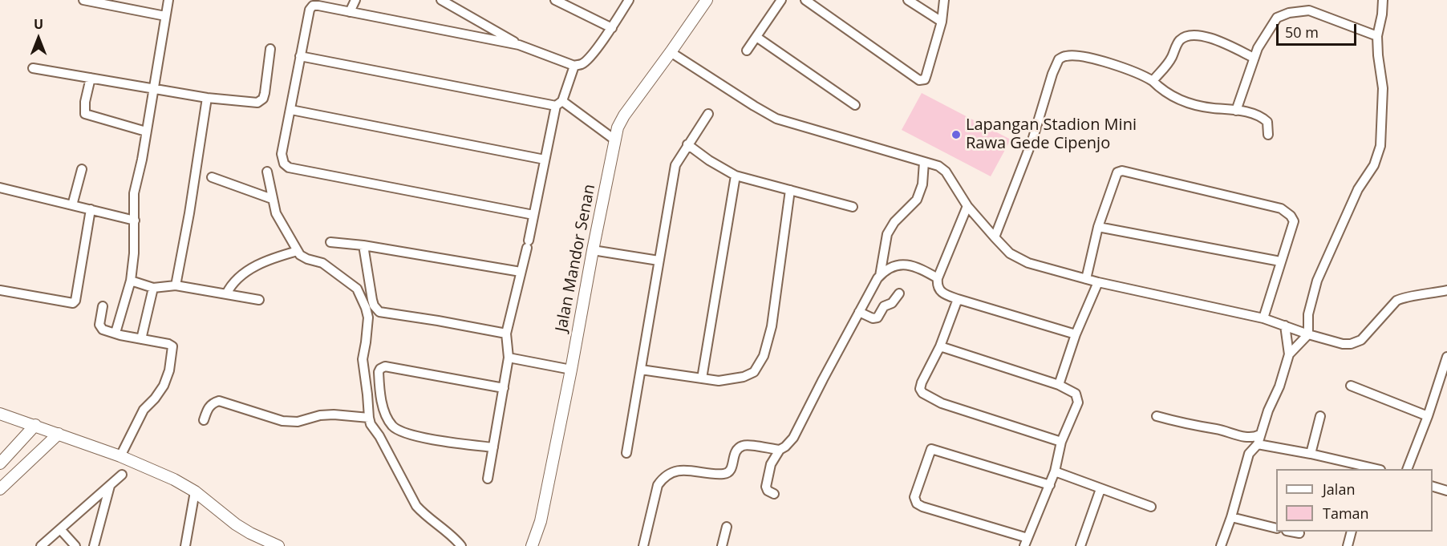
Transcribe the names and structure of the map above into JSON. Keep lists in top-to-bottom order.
{
  "streets": {
    "street": ["Jalan Mandor Senan"]
  },
  "places": ["Lapangan Stadion Mini Rawa Gede Cipenjo"],
  "legend": ["Jalan", "Taman"],
  "scale_bar": "50 m",
  "north": "top"
}
